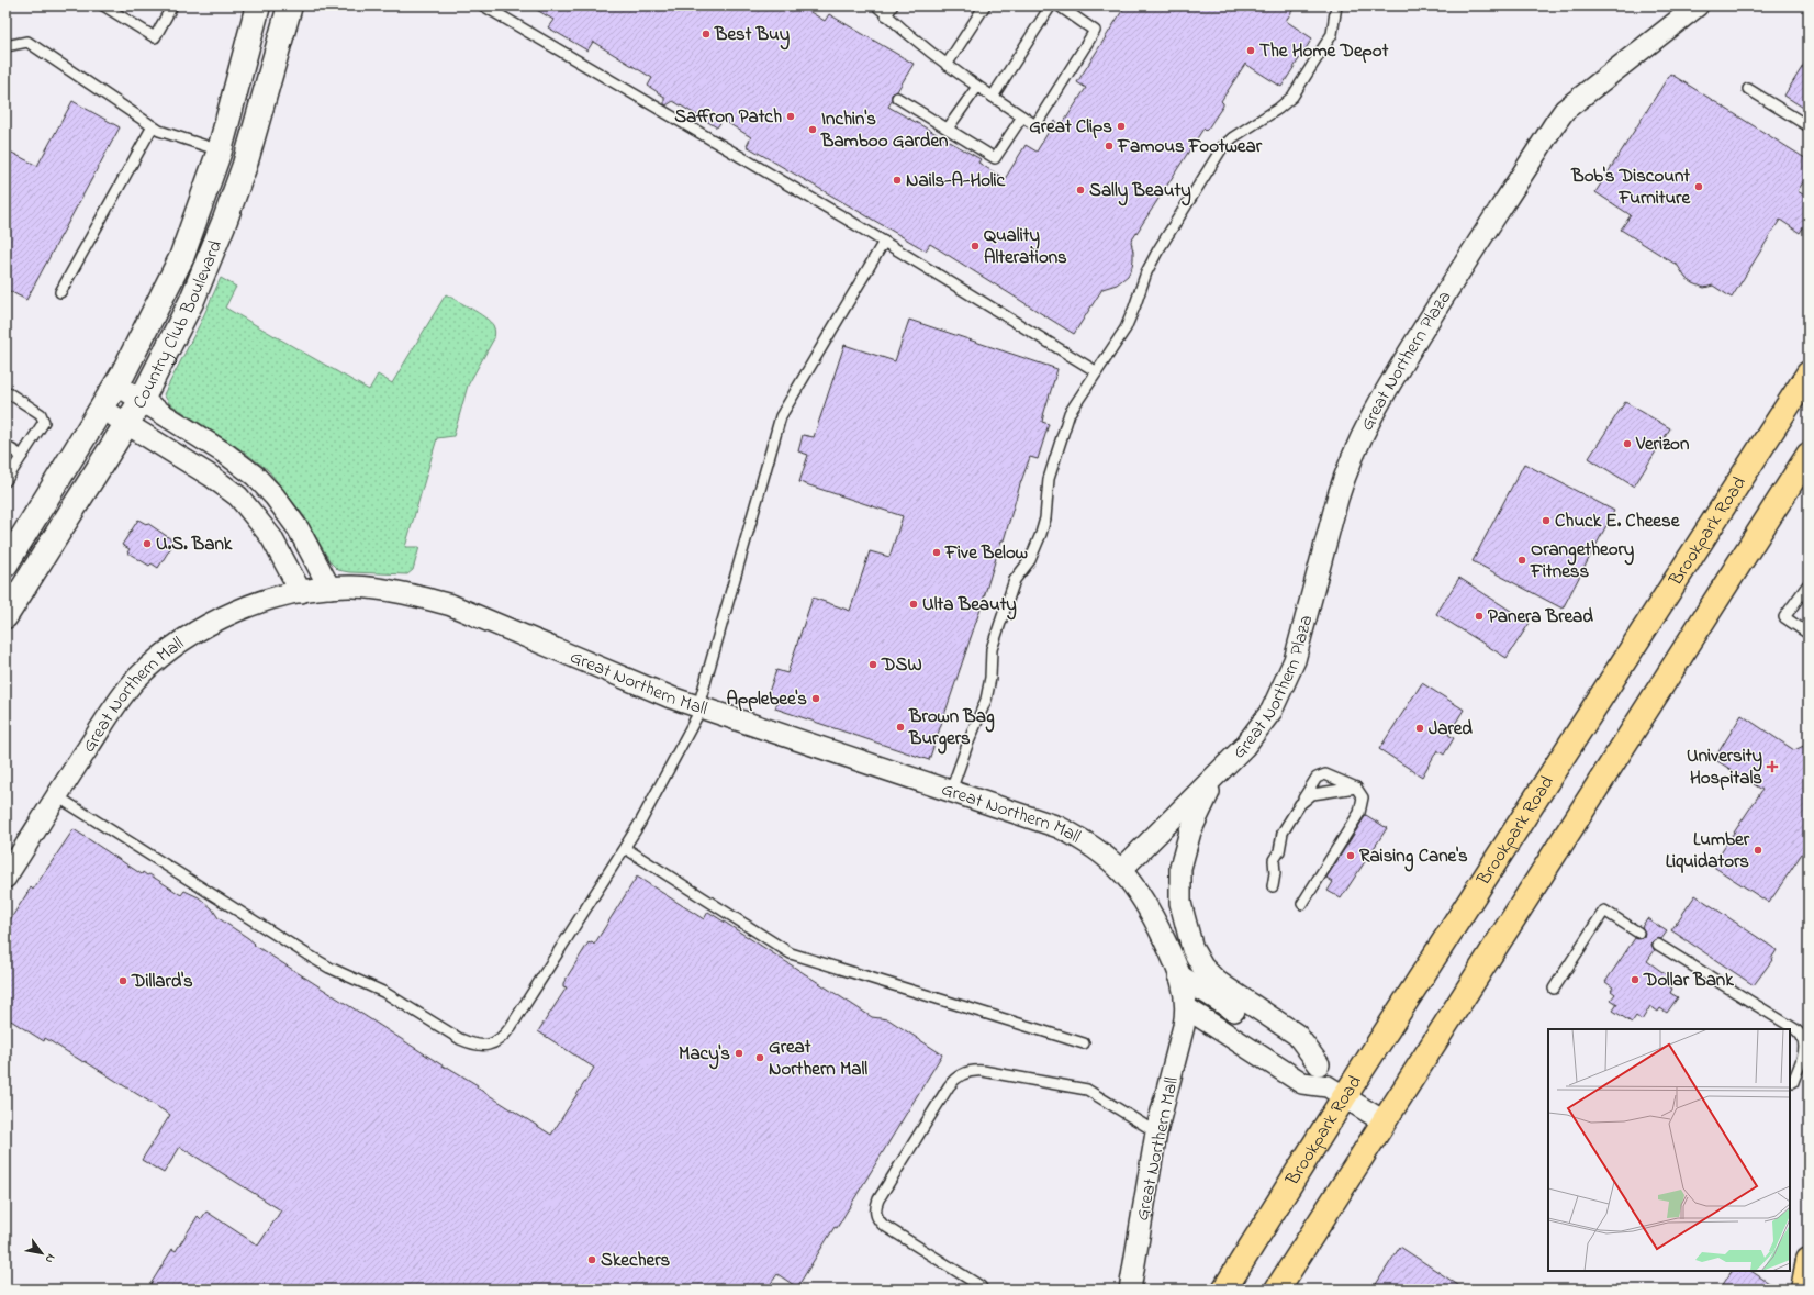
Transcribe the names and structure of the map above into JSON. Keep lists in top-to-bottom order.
{
  "streets": {
    "main road": ["Brookpark Road"],
    "street": ["Country Club Boulevard", "Great Northern Plaza", "Great Northern Mall"]
  },
  "crossings": [
    ["Great Northern Plaza", "Great Northern Mall"]
  ],
  "places": {
    "other": [
      "Best Buy",
      "The Home Depot",
      "Saffron Patch",
      "Great Clips",
      "Inchin's Bamboo Garden",
      "Famous Footwear",
      "Nails-A-Holic",
      "Bob's Discount Furniture",
      "Sally Beauty",
      "Quality Alterations",
      "Verizon",
      "Chuck E. Cheese",
      "U.S. Bank",
      "Five Below",
      "Orangetheory Fitness",
      "Ulta Beauty",
      "Panera Bread",
      "DSW",
      "Applebee's",
      "Brown Bag Burgers",
      "Jared",
      "Lumber Liquidators",
      "Raising Cane's",
      "Dollar Bank",
      "Dillard's",
      "Macy's",
      "Great Northern Mall",
      "Skechers"
    ],
    "health": ["University Hospitals"]
  },
  "north": "bottom right"
}
